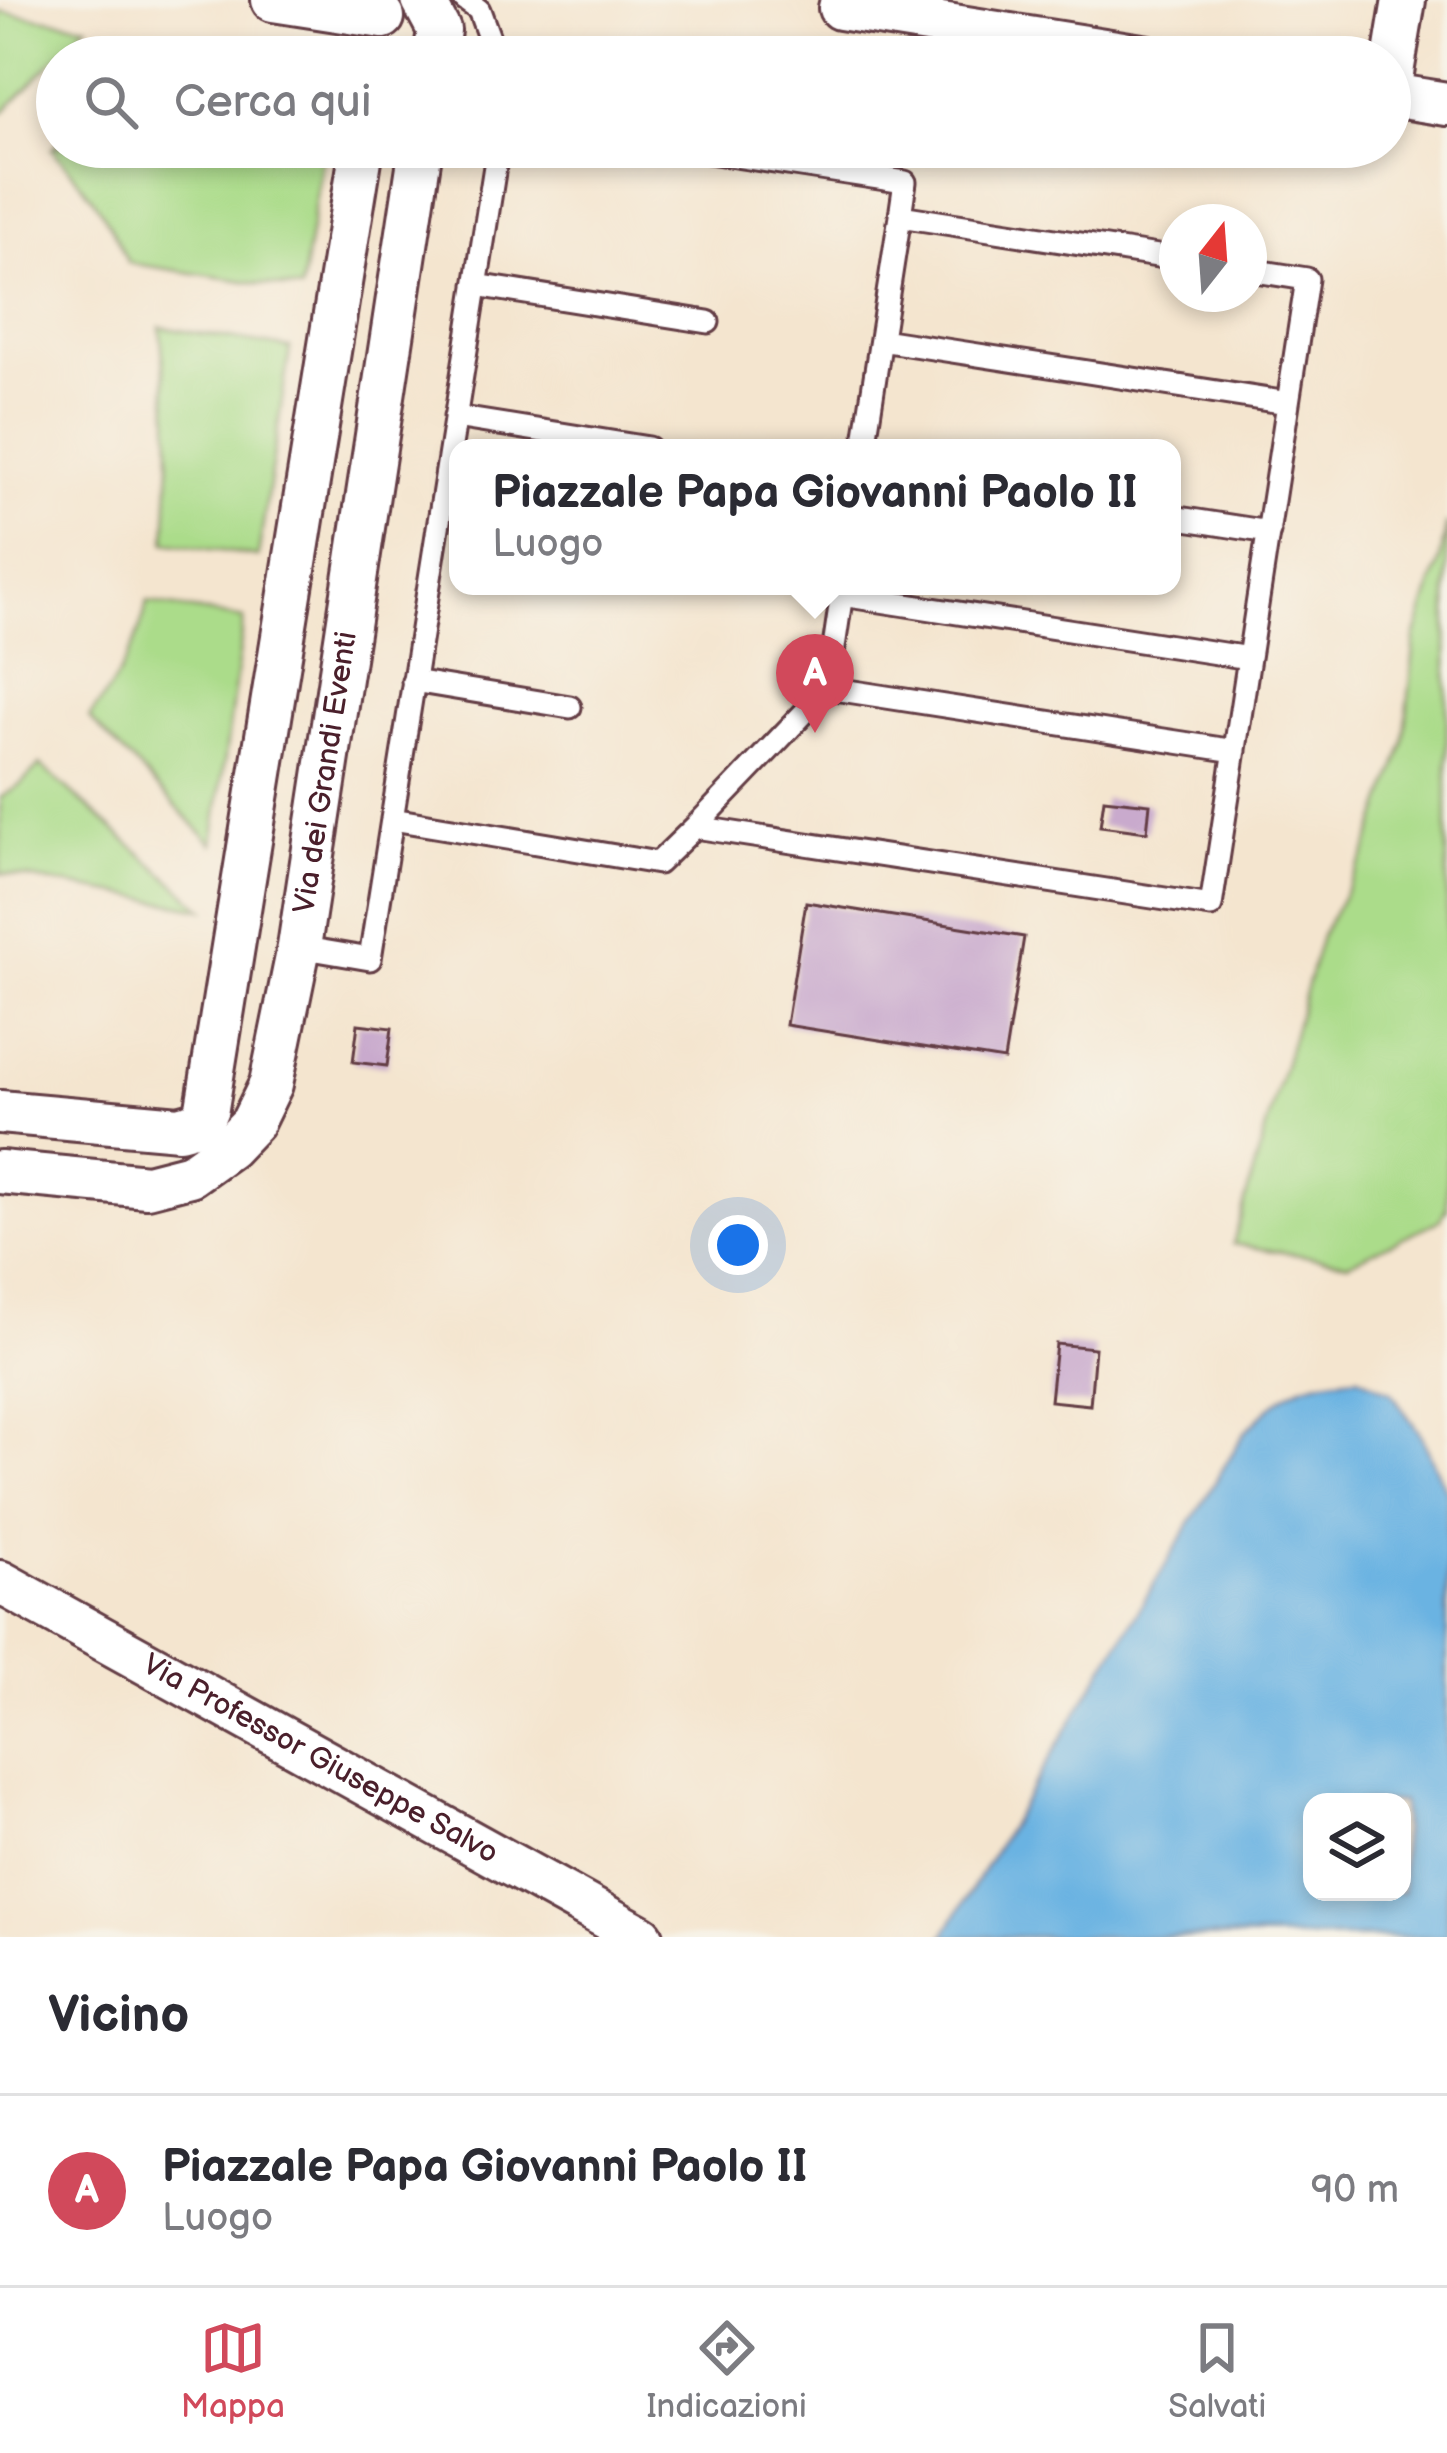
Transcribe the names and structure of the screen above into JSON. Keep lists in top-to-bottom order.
{
  "streets": {
    "street": ["Via dei Grandi Eventi", "Via Professor Giuseppe Salvo"]
  },
  "north": "top",
  "page": {
    "search": "Cerca qui",
    "popup": ["Piazzale Papa Giovanni Paolo II", "Luogo"],
    "pins": "A",
    "heading": "Vicino",
    "list": [
      {
        "mark": "A",
        "name": "Piazzale Papa Giovanni Paolo II",
        "note": "Luogo",
        "value": "90 m"
      }
    ],
    "nav": ["Mappa", "Indicazioni", "Salvati"]
  }
}
